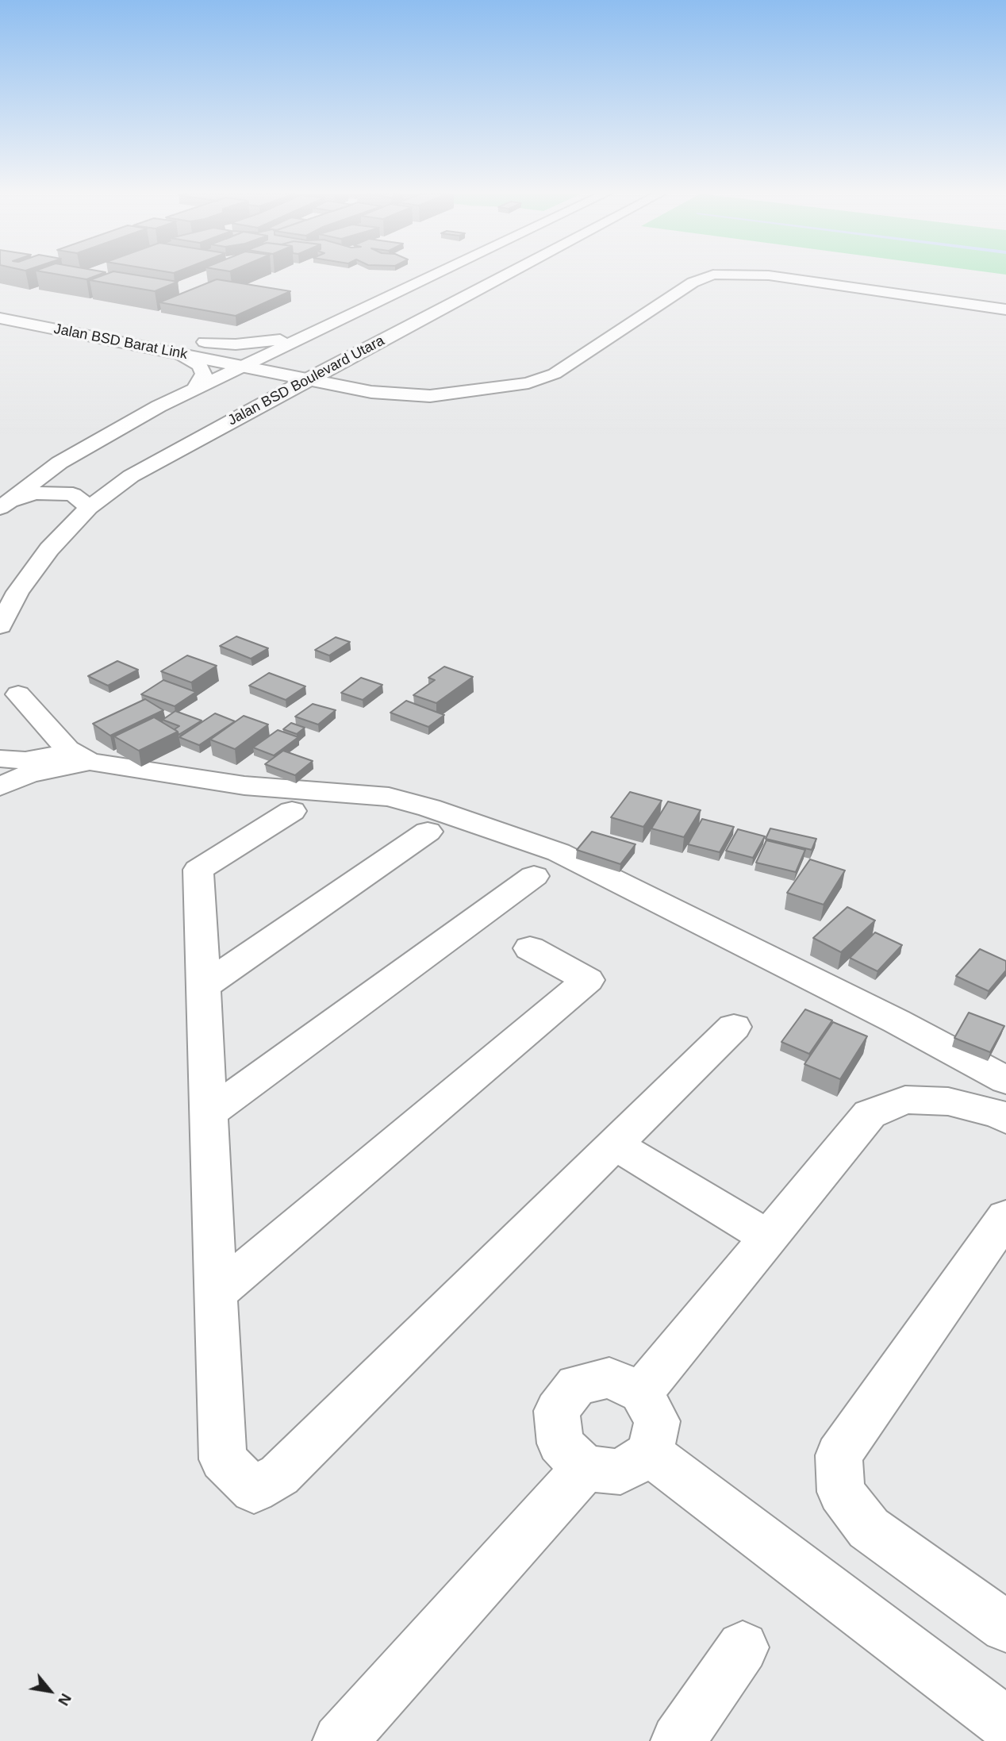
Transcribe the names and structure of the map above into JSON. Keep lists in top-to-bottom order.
{
  "streets": {
    "street": ["Jalan BSD Barat Link", "Jalan BSD Boulevard Utara"]
  },
  "crossings": [
    ["Jalan BSD Barat Link", "Jalan BSD Boulevard Utara"]
  ],
  "north": "bottom right"
}
